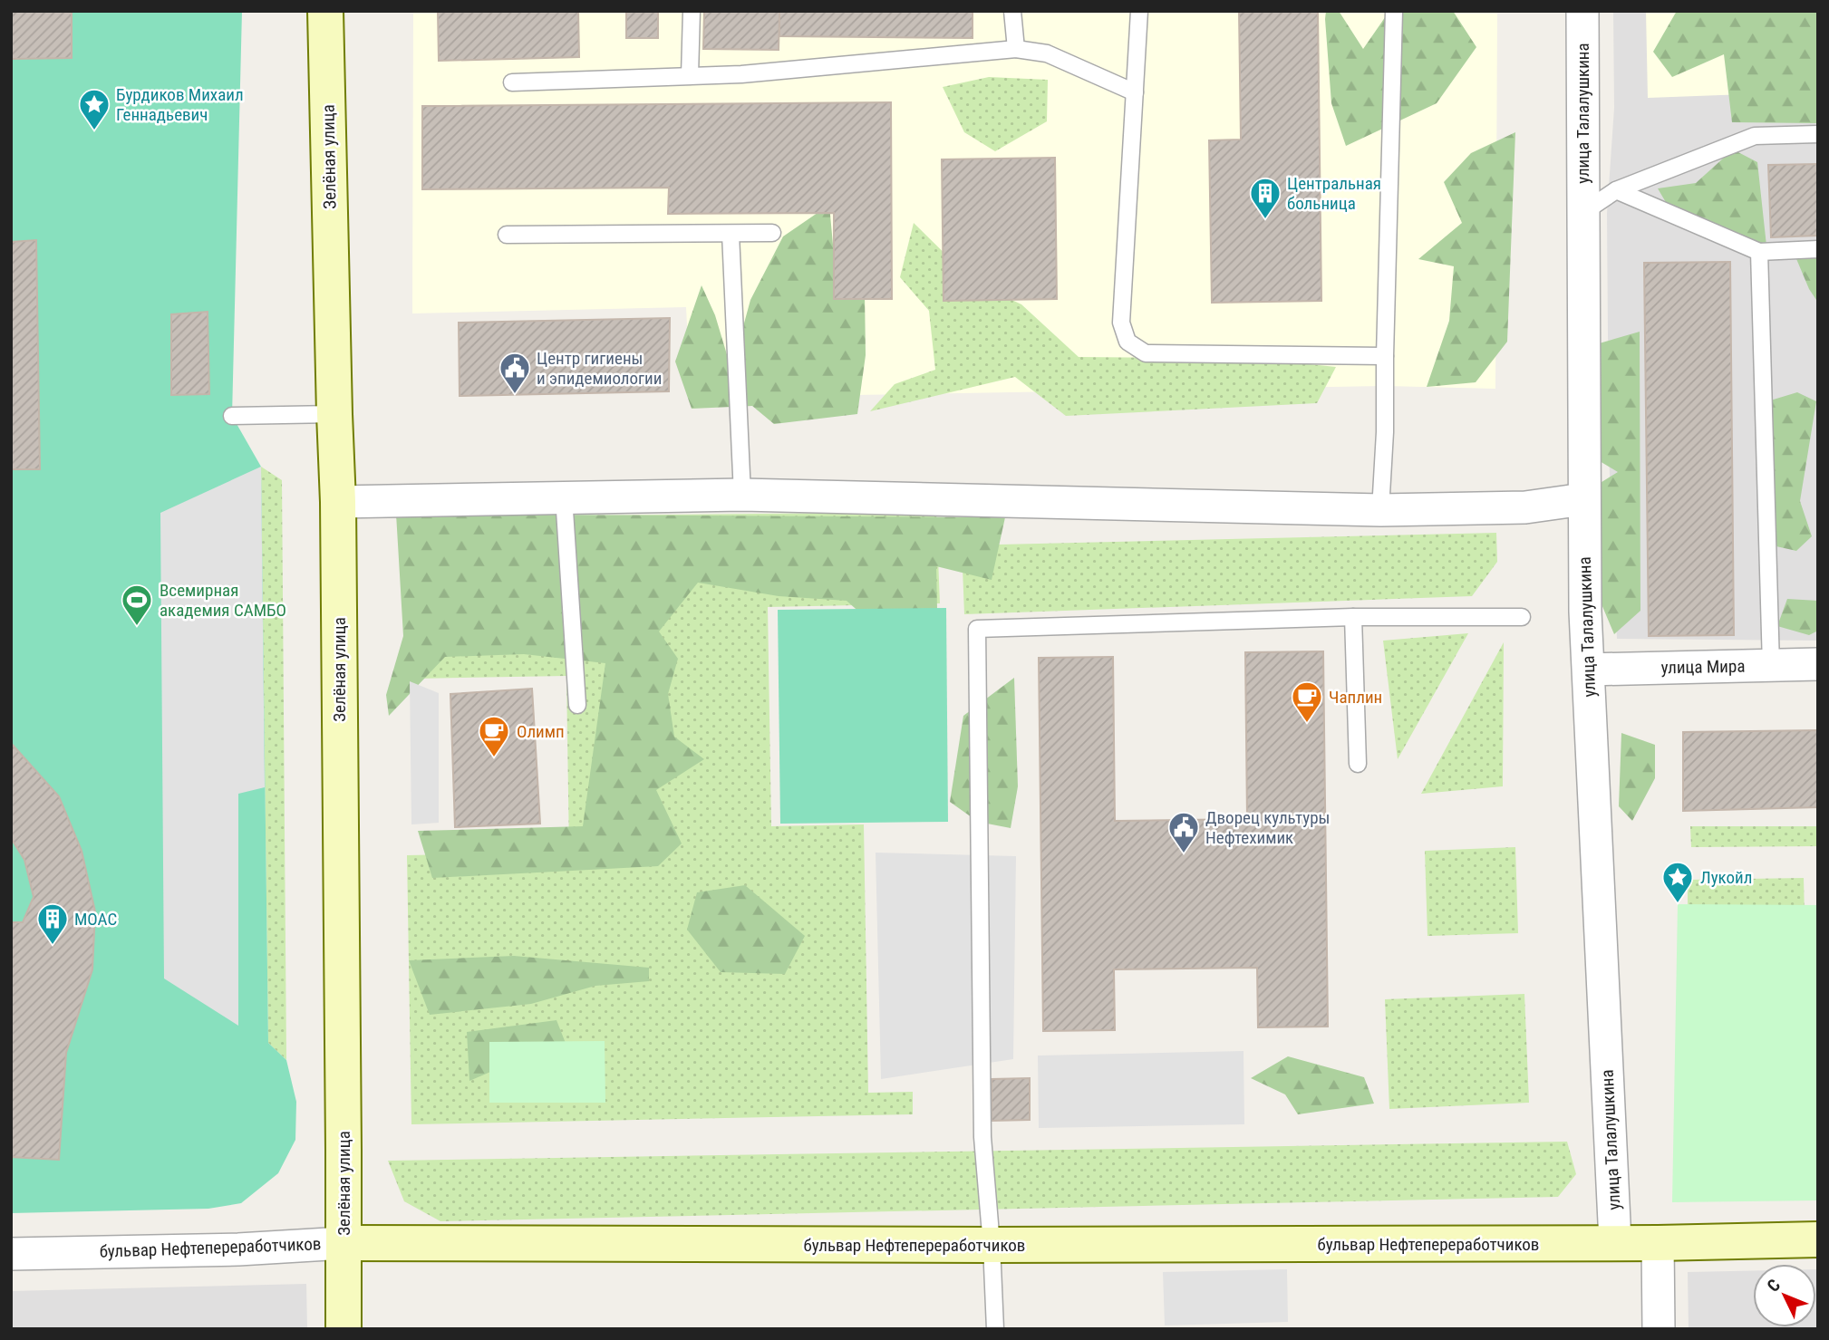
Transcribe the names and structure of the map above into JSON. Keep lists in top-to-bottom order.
{
  "streets": {
    "street": [
      "улица Талалушкина",
      "Зелёная улица",
      "улица Мира",
      "бульвар Нефтепереработчиков"
    ]
  },
  "crossings": [
    ["улица Талалушкина", "улица Мира"],
    ["улица Талалушкина", "бульвар Нефтепереработчиков"],
    ["Зелёная улица", "бульвар Нефтепереработчиков"]
  ],
  "places": {
    "place": ["Бурдиков Михаил Геннадьевич", "Лукойл"],
    "building": ["Центральная больница", "МОАС"],
    "public building": ["Центр гигиены и эпидемиологии", "Дворец культуры Нефтехимик"],
    "sports": ["Всемирная академия САМБО"],
    "cafe": ["Чаплин", "Олимп"]
  },
  "north": "top left"
}
